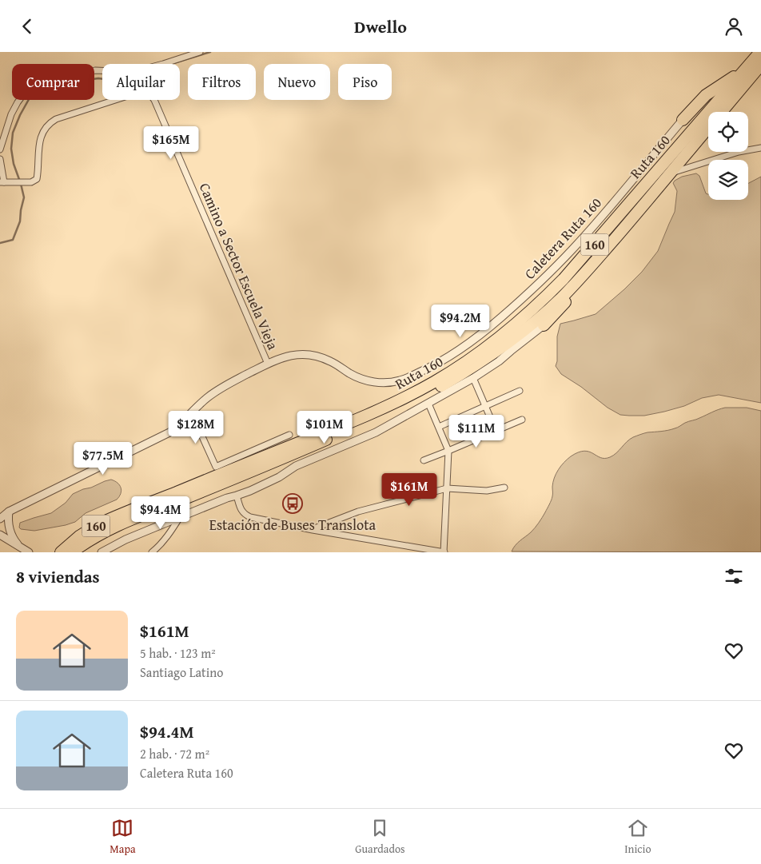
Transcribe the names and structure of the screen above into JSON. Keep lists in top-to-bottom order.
{
  "streets": {
    "highway": ["Ruta 160", "160"],
    "street": ["Caletera Ruta 160", "Camino a Sector Escuela Vieja"]
  },
  "crossings": [
    ["Caletera Ruta 160", "Camino a Sector Escuela Vieja"]
  ],
  "places": {
    "bus stop": ["Estación de Buses Translota"]
  },
  "page": {
    "header": "Dwello",
    "chip": [
      "Comprar",
      "Alquilar",
      "Filtros",
      "Nuevo",
      "Piso"
    ],
    "price": [
      "$165M",
      "$94.2M",
      "$128M",
      "$101M",
      "$111M",
      "$77.5M",
      "$161M",
      "$94.4M"
    ],
    "heading": "8 viviendas",
    "list": [
      {
        "name": "$161M",
        "note": "5 hab. · 123 m² · Santiago Latino"
      },
      {
        "name": "$94.4M",
        "note": "2 hab. · 72 m² · Caletera Ruta 160"
      }
    ],
    "tabs": ["Mapa", "Guardados", "Inicio"]
  }
}
